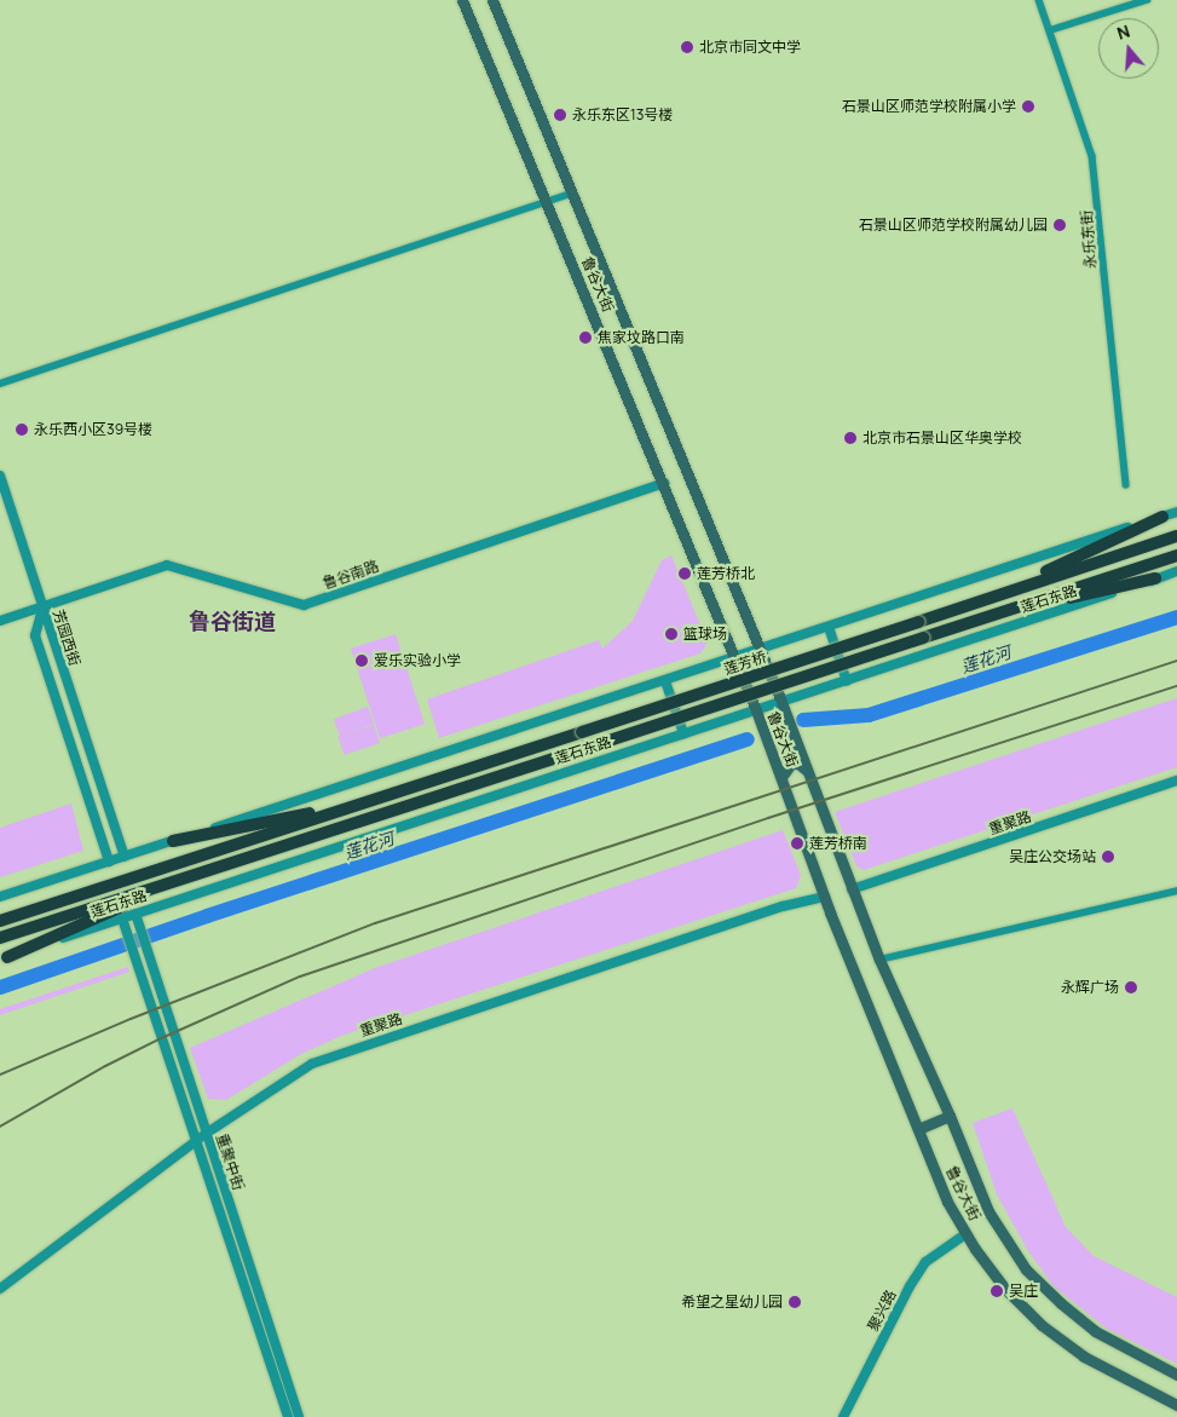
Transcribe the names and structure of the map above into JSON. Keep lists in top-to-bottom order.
{
  "streets": {
    "highway": ["莲石东路", "莲芳桥"],
    "main road": ["鲁谷大街"],
    "street": [
      "永乐东街",
      "鲁谷南路",
      "芳园西街",
      "重聚路",
      "重聚中街",
      "聚兴路"
    ]
  },
  "crossings": [
    ["鲁谷大街", "鲁谷南路"],
    ["鲁谷大街", "莲石东路"],
    ["鲁谷大街", "重聚路"],
    ["鲁谷大街", "聚兴路"],
    ["鲁谷南路", "芳园西街"],
    ["莲石东路", "莲芳桥"],
    ["莲石东路", "重聚中街"],
    ["重聚路", "重聚中街"]
  ],
  "districts": ["鲁谷街道"],
  "water": ["莲花河"],
  "places": [
    "北京市同文中学",
    "石景山区师范学校附属小学",
    "永乐东区13号楼",
    "石景山区师范学校附属幼儿园",
    "焦家坟路口南",
    "永乐西小区39号楼",
    "北京市石景山区华奥学校",
    "莲芳桥北",
    "篮球场",
    "爱乐实验小学",
    "莲芳桥南",
    "吴庄公交场站",
    "永辉广场",
    "吴庄",
    "希望之星幼儿园"
  ],
  "north": "top"
}
